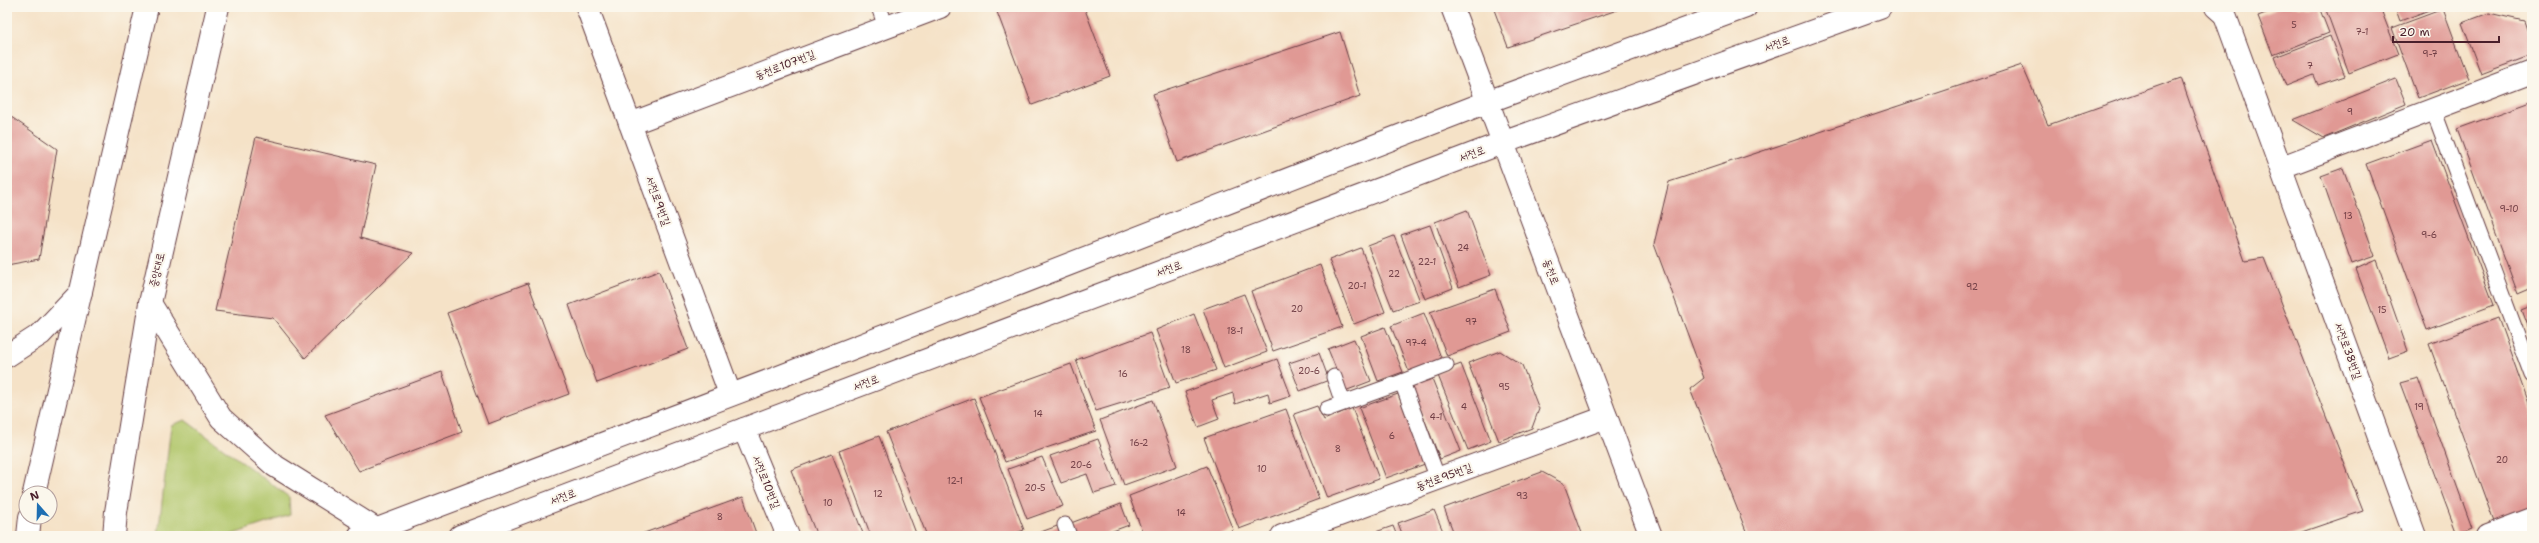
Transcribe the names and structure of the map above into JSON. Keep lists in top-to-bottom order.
{
  "streets": {
    "main road": [
      "서전로",
      "동천로107번길",
      "서전로9번길",
      "중앙대로",
      "동천로",
      "서전로38번길",
      "동천로95번길",
      "서전로10번길"
    ]
  },
  "crossings": [
    ["서전로", "동천로"],
    ["서전로", "서전로10번길"],
    ["동천로107번길", "서전로9번길"],
    ["동천로", "동천로95번길"]
  ],
  "house_numbers": [
    "5",
    "7-1",
    "9-7",
    "7",
    "9",
    "9-10",
    "13",
    "9-6",
    "24",
    "22-1",
    "22",
    "20-1",
    "92",
    "20",
    "15",
    "97",
    "18-1",
    "97-4",
    "18",
    "20-6",
    "16",
    "95",
    "4",
    "19",
    "14",
    "4-1",
    "6",
    "16-2",
    "8",
    "20",
    "20-6",
    "10",
    "12-1",
    "20-5",
    "12",
    "93",
    "10",
    "14",
    "8"
  ],
  "scale_bar": "20 m",
  "north": "top"
}
